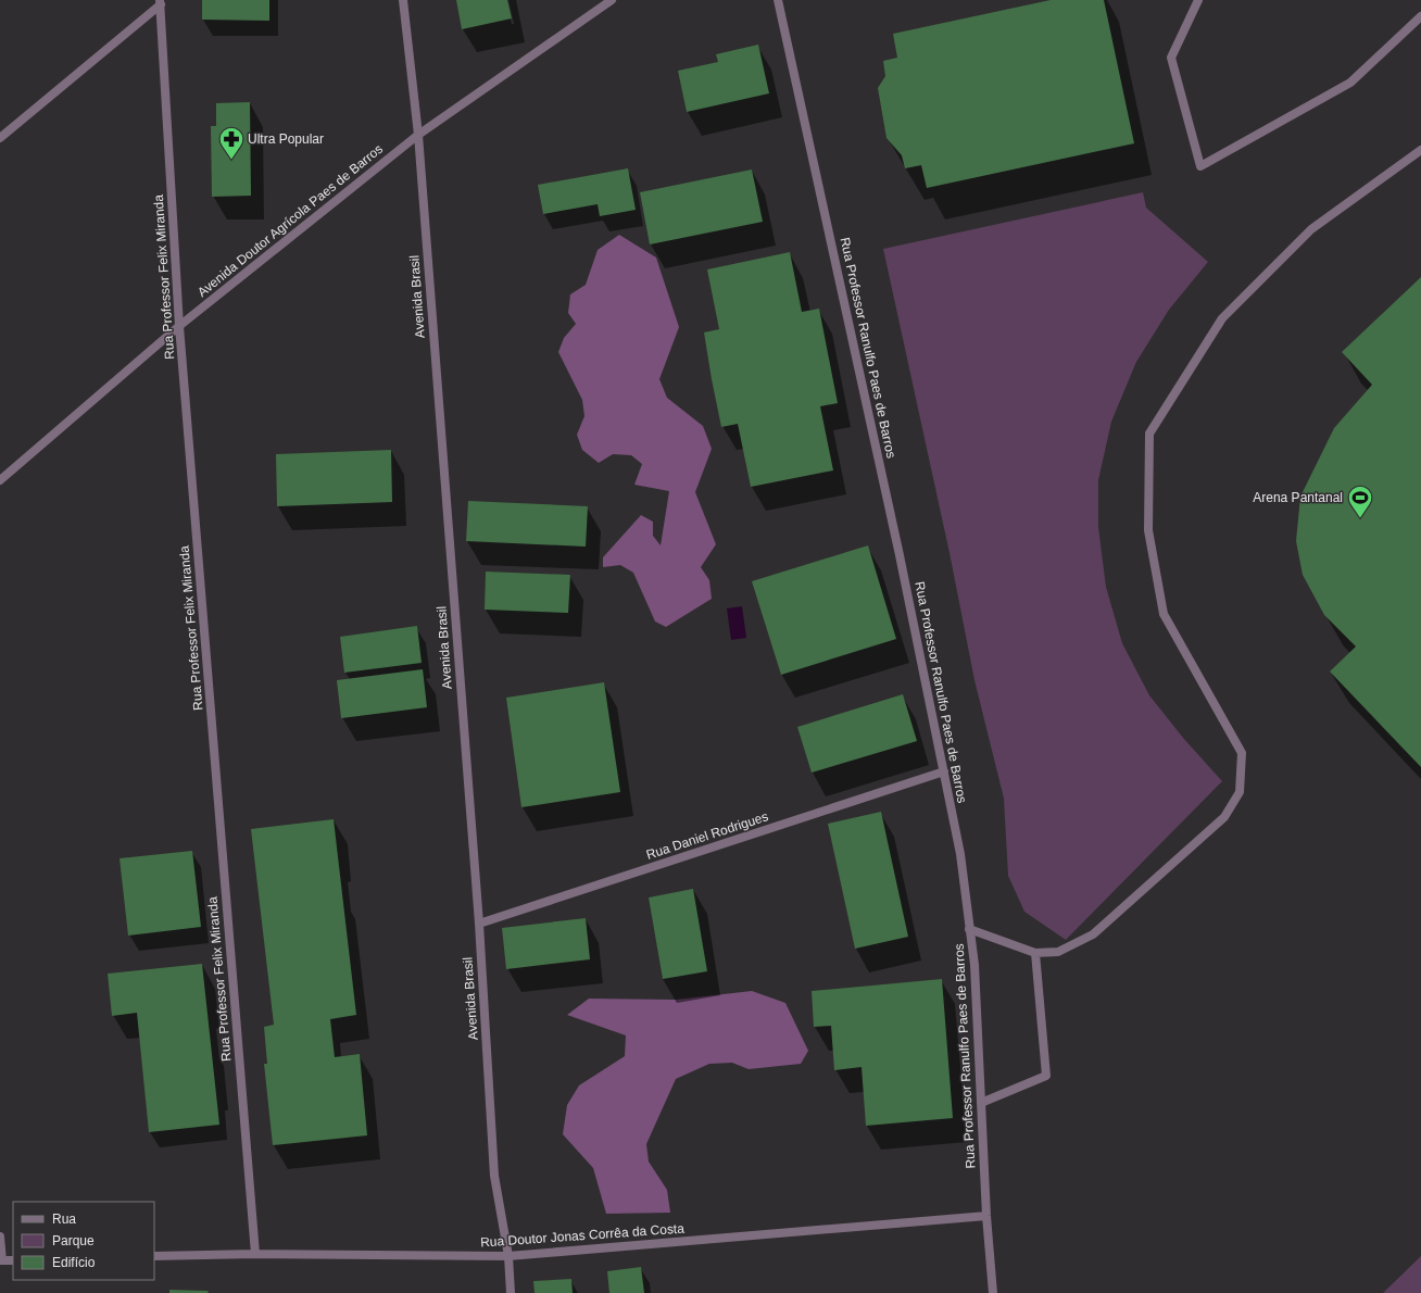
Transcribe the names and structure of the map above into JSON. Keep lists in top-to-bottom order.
{
  "streets": {
    "street": [
      "Avenida Doutor Agrícola Paes de Barros",
      "Rua Professor Felix Miranda",
      "Avenida Brasil",
      "Rua Professor Ranulfo Paes de Barros",
      "Rua Daniel Rodrigues",
      "Rua Doutor Jonas Corrêa da Costa"
    ]
  },
  "crossings": [
    ["Avenida Doutor Agrícola Paes de Barros", "Rua Professor Felix Miranda"],
    ["Avenida Doutor Agrícola Paes de Barros", "Avenida Brasil"],
    ["Rua Professor Felix Miranda", "Rua Doutor Jonas Corrêa da Costa"],
    ["Avenida Brasil", "Rua Daniel Rodrigues"],
    ["Avenida Brasil", "Rua Doutor Jonas Corrêa da Costa"],
    ["Rua Professor Ranulfo Paes de Barros", "Rua Daniel Rodrigues"],
    ["Rua Professor Ranulfo Paes de Barros", "Rua Doutor Jonas Corrêa da Costa"]
  ],
  "places": {
    "pharmacy": ["Ultra Popular"],
    "sports": ["Arena Pantanal"]
  },
  "legend": ["Rua", "Parque", "Edifício"]
}
